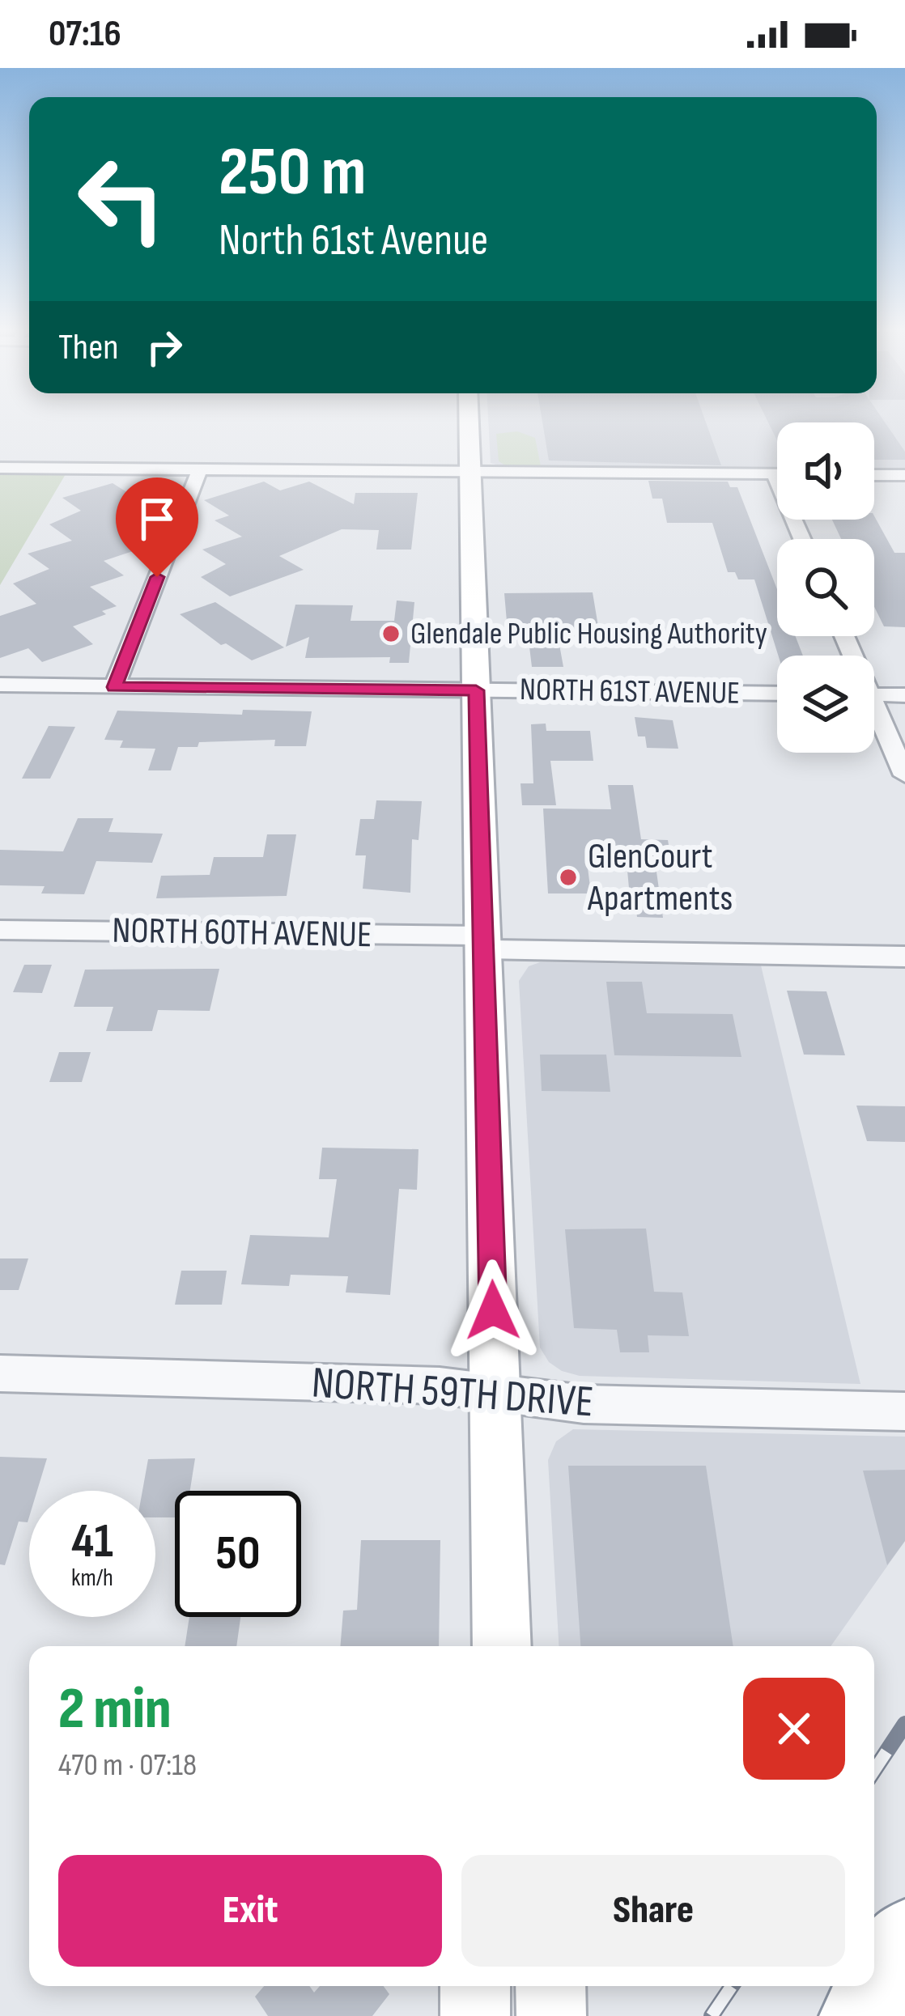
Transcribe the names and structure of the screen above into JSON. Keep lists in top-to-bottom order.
{
  "streets": {
    "street": ["NORTH 61ST AVENUE", "NORTH 60TH AVENUE", "NORTH 59TH DRIVE"]
  },
  "places": ["Glendale Public Housing Authority", "GlenCourt Apartments"],
  "page": {
    "status": "07:16",
    "turn": ["250 m", "North 61st Avenue"],
    "then": "Then",
    "speed": "41 km/h",
    "limit": "50",
    "heading": ["2 min", "470 m · 07:18"],
    "buttons": ["Exit", "Share"]
  }
}
